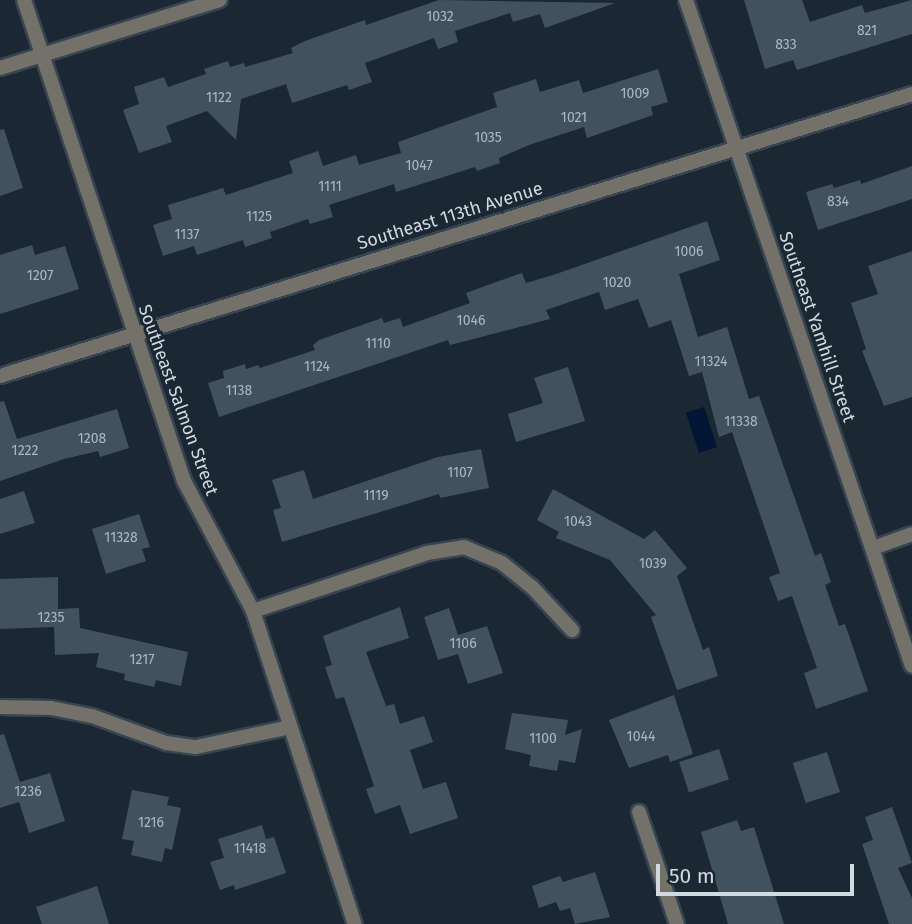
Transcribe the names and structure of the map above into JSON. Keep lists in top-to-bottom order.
{
  "streets": {
    "street": ["Southeast 113th Avenue", "Southeast Yamhill Street", "Southeast Salmon Street"]
  },
  "crossings": [
    ["Southeast 113th Avenue", "Southeast Yamhill Street"],
    ["Southeast 113th Avenue", "Southeast Salmon Street"]
  ],
  "house_numbers": [
    "1032",
    "821",
    "833",
    "1009",
    "1122",
    "1021",
    "1035",
    "1047",
    "1111",
    "834",
    "1125",
    "1137",
    "1006",
    "1207",
    "1020",
    "1046",
    "1110",
    "11324",
    "1124",
    "1138",
    "11338",
    "1208",
    "1222",
    "1107",
    "1119",
    "1043",
    "11328",
    "1039",
    "1235",
    "1106",
    "1217",
    "1044",
    "1100",
    "1236",
    "1216",
    "11418"
  ],
  "scale_bar": "50 m"
}
